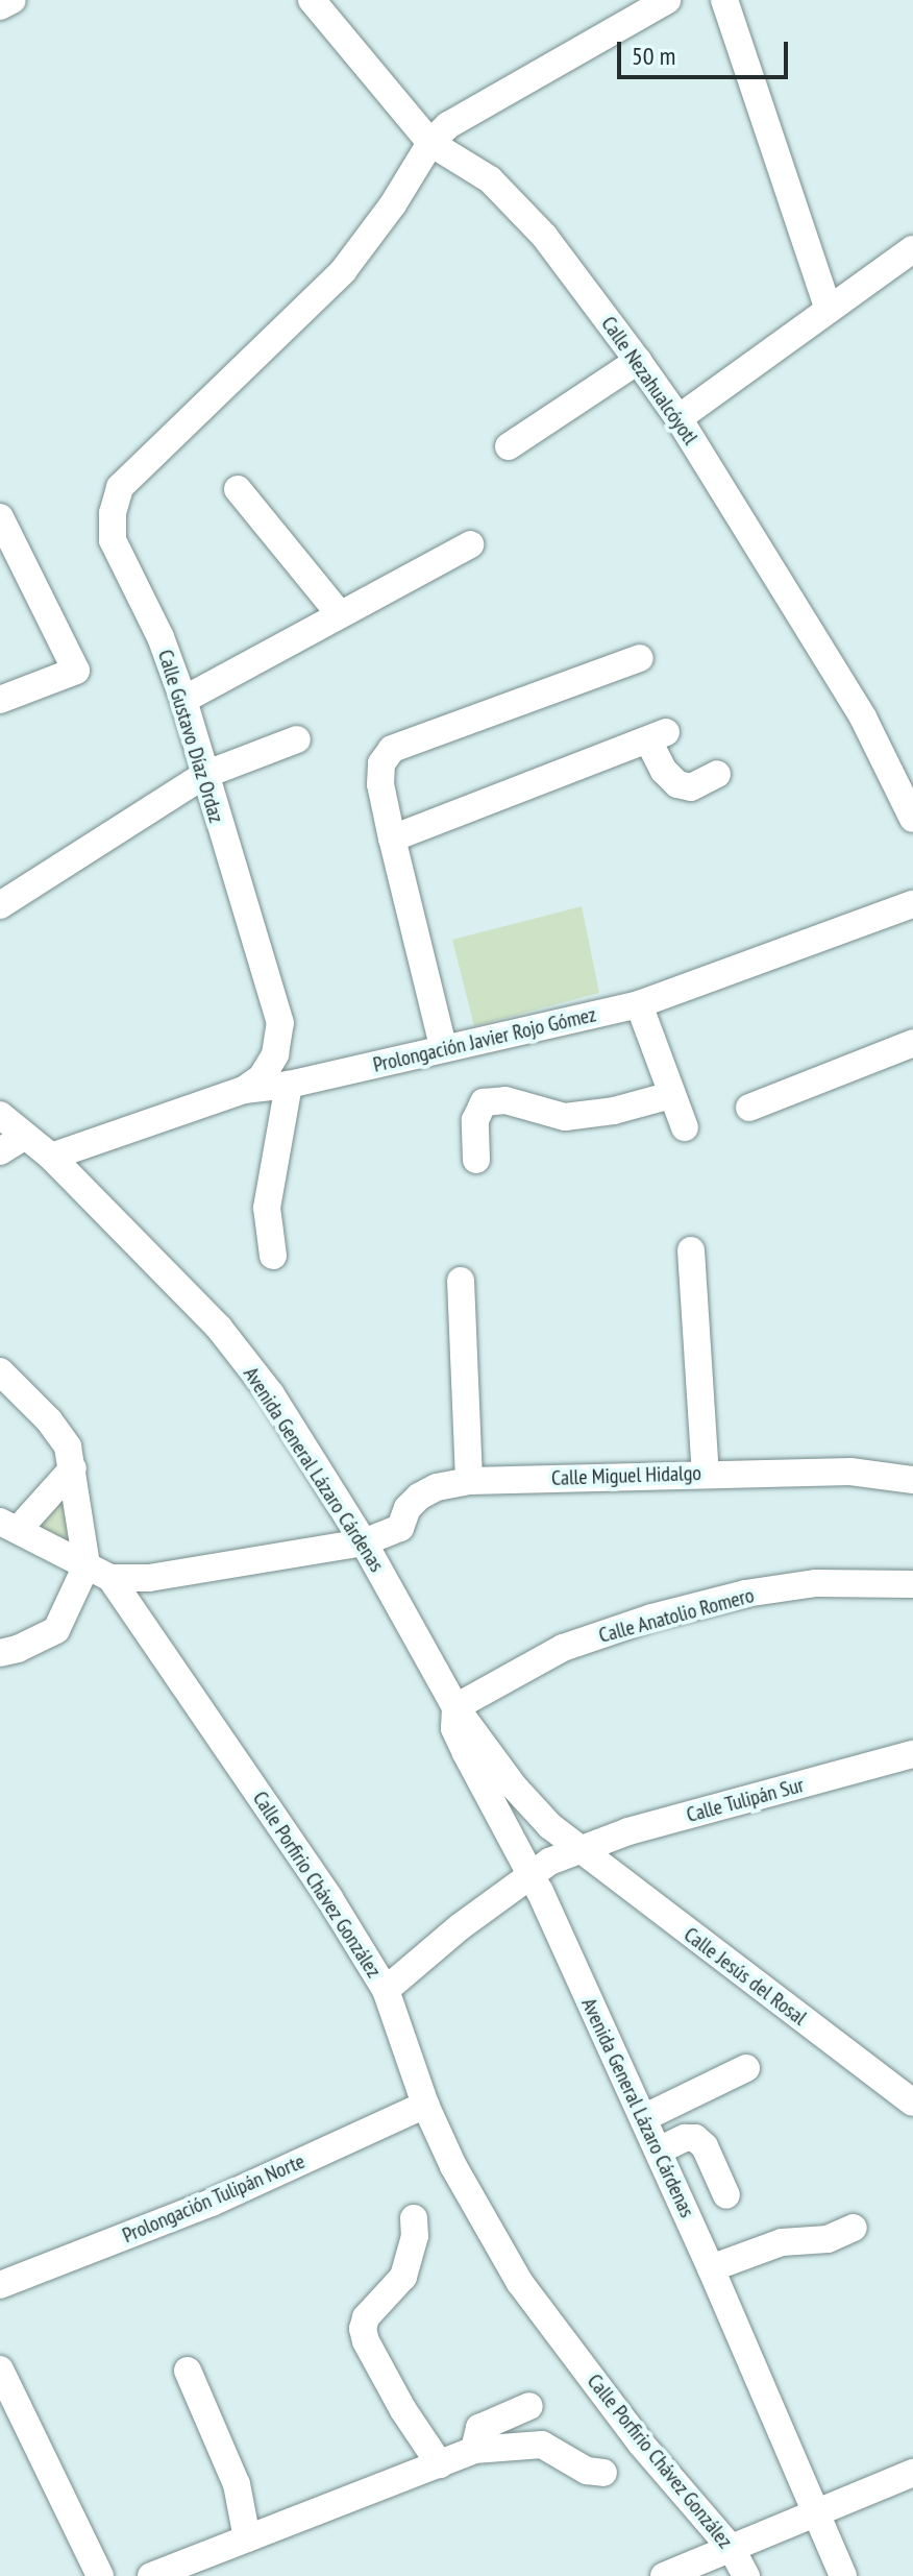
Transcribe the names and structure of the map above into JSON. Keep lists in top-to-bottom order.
{
  "streets": {
    "street": [
      "Calle Nezahualcóyotl",
      "Calle Gustavo Díaz Ordaz",
      "Prolongación Javier Rojo Gómez",
      "Avenida General Lázaro Cárdenas",
      "Calle Miguel Hidalgo",
      "Calle Anatolio Romero",
      "Calle Tulipán Sur",
      "Calle Porfirio Chávez González",
      "Calle Jesús del Rosal",
      "Prolongación Tulipán Norte"
    ]
  },
  "crossings": [
    ["Calle Nezahualcóyotl", "Calle Gustavo Díaz Ordaz"],
    ["Calle Gustavo Díaz Ordaz", "Prolongación Javier Rojo Gómez"],
    ["Prolongación Javier Rojo Gómez", "Avenida General Lázaro Cárdenas"],
    ["Avenida General Lázaro Cárdenas", "Calle Miguel Hidalgo"],
    ["Avenida General Lázaro Cárdenas", "Calle Anatolio Romero"],
    ["Avenida General Lázaro Cárdenas", "Calle Tulipán Sur"],
    ["Avenida General Lázaro Cárdenas", "Calle Jesús del Rosal"],
    ["Calle Miguel Hidalgo", "Calle Porfirio Chávez González"],
    ["Calle Tulipán Sur", "Calle Porfirio Chávez González"],
    ["Calle Tulipán Sur", "Calle Jesús del Rosal"],
    ["Calle Porfirio Chávez González", "Prolongación Tulipán Norte"]
  ],
  "scale_bar": "50 m"
}
